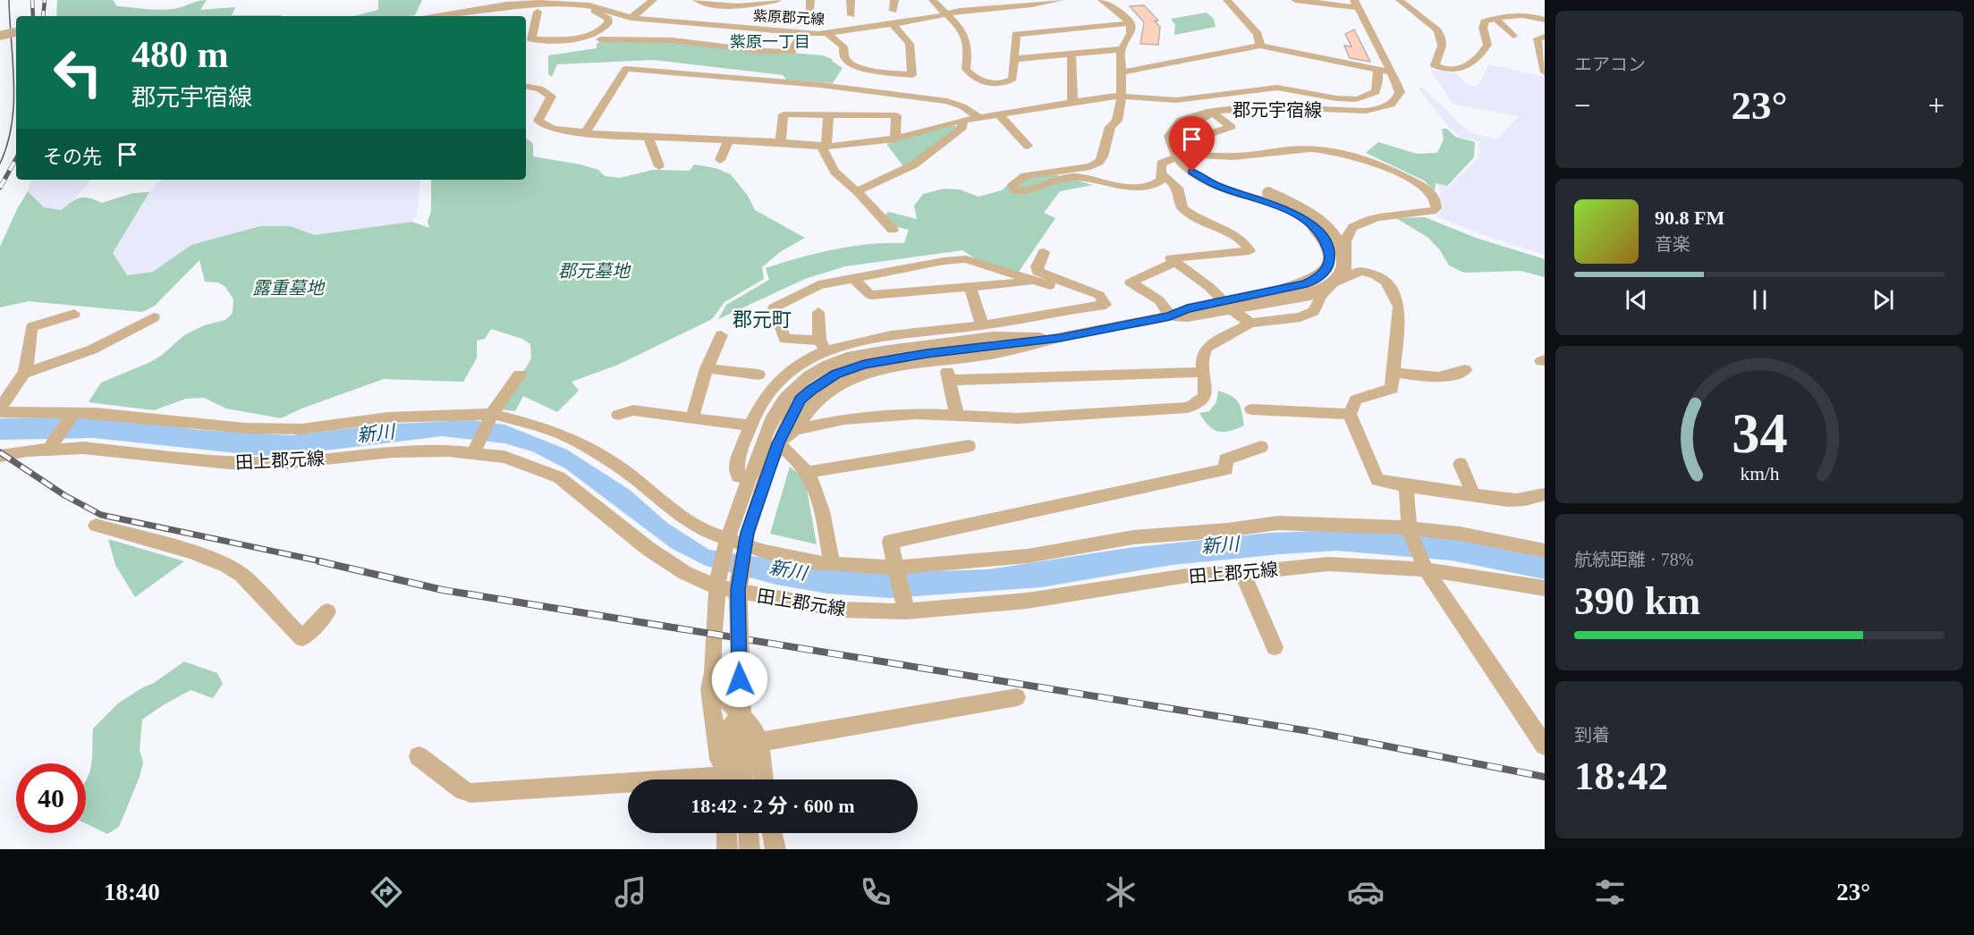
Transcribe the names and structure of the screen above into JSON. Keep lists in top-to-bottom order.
{
  "streets": {
    "street": ["紫原郡元線", "郡元宇宿線", "田上郡元線"]
  },
  "districts": ["紫原一丁目", "郡元町"],
  "water": ["新川"],
  "parks": ["郡元墓地", "露重墓地"],
  "page": {
    "tile": [
      "エアコン",
      ["航続距離 · 78%", "390 km"],
      ["到着", "18:42"]
    ],
    "turn": ["480 m", "郡元宇宿線"],
    "heat": ["−", "23°", "+"],
    "then": "その先",
    "song": ["90.8 FM", "音楽"],
    "limit": "40",
    "trip": "18:42 · 2 分 · 600 m",
    "tabs": ["18:40", "23°"],
    "gauge": ["34", "km/h"]
  }
}
